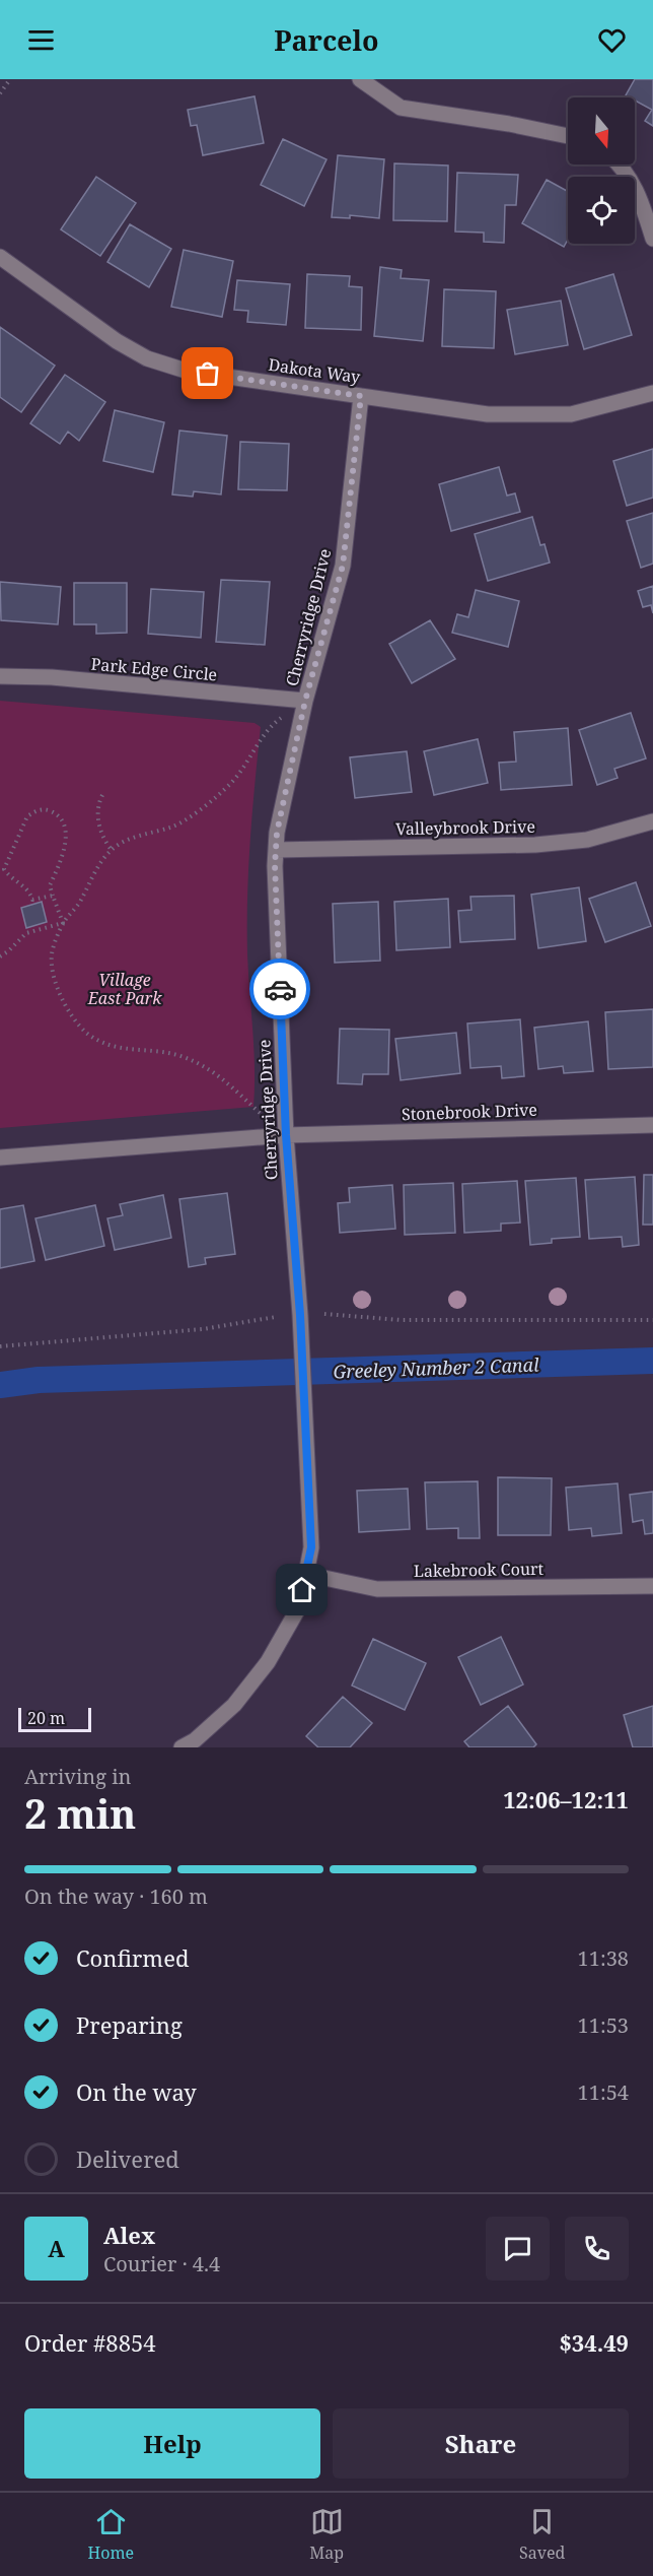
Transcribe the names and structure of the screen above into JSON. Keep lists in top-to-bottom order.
{
  "streets": {
    "street": [
      "Dakota Way",
      "Cherryridge Drive",
      "Park Edge Circle",
      "Valleybrook Drive",
      "Stonebrook Drive",
      "Lakebrook Court"
    ]
  },
  "crossings": [
    ["Dakota Way", "Cherryridge Drive"],
    ["Cherryridge Drive", "Park Edge Circle"],
    ["Cherryridge Drive", "Valleybrook Drive"],
    ["Cherryridge Drive", "Stonebrook Drive"],
    ["Cherryridge Drive", "Lakebrook Court"]
  ],
  "water": ["Greeley Number 2 Canal"],
  "parks": ["Village East Park"],
  "scale_bar": "20 m",
  "north": "bottom",
  "page": {
    "header": "Parcelo",
    "scale": "20 m",
    "heading": ["2 min", "Arriving in", "12:06–12:11"],
    "panel": [
      "Alex",
      "Courier · 4.4",
      "Order #8854",
      "$34.49"
    ],
    "bar": "On the way · 160 m",
    "list": [
      ["Confirmed", "11:38"],
      ["Preparing", "11:53"],
      ["On the way", "11:54"],
      "Delivered"
    ],
    "round": "A",
    "buttons": ["Help", "Share"],
    "tabs": ["Home", "Map", "Saved"]
  }
}
